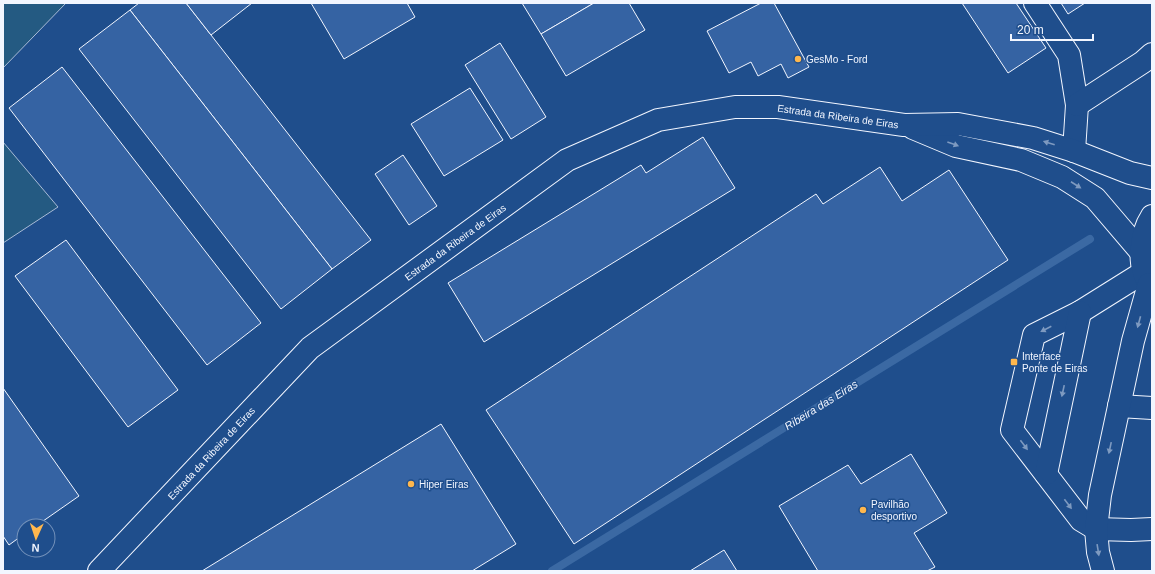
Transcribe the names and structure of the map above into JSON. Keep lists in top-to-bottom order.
{
  "streets": {
    "main road": ["Estrada da Ribeira de Eiras"]
  },
  "water": ["Ribeira das Eiras"],
  "places": {
    "other": ["GesMo - Ford", "Hiper Eiras", "Pavilhão desportivo"],
    "transit": ["Interface Ponte de Eiras"]
  },
  "scale_bar": "20 m",
  "north": "bottom"
}
